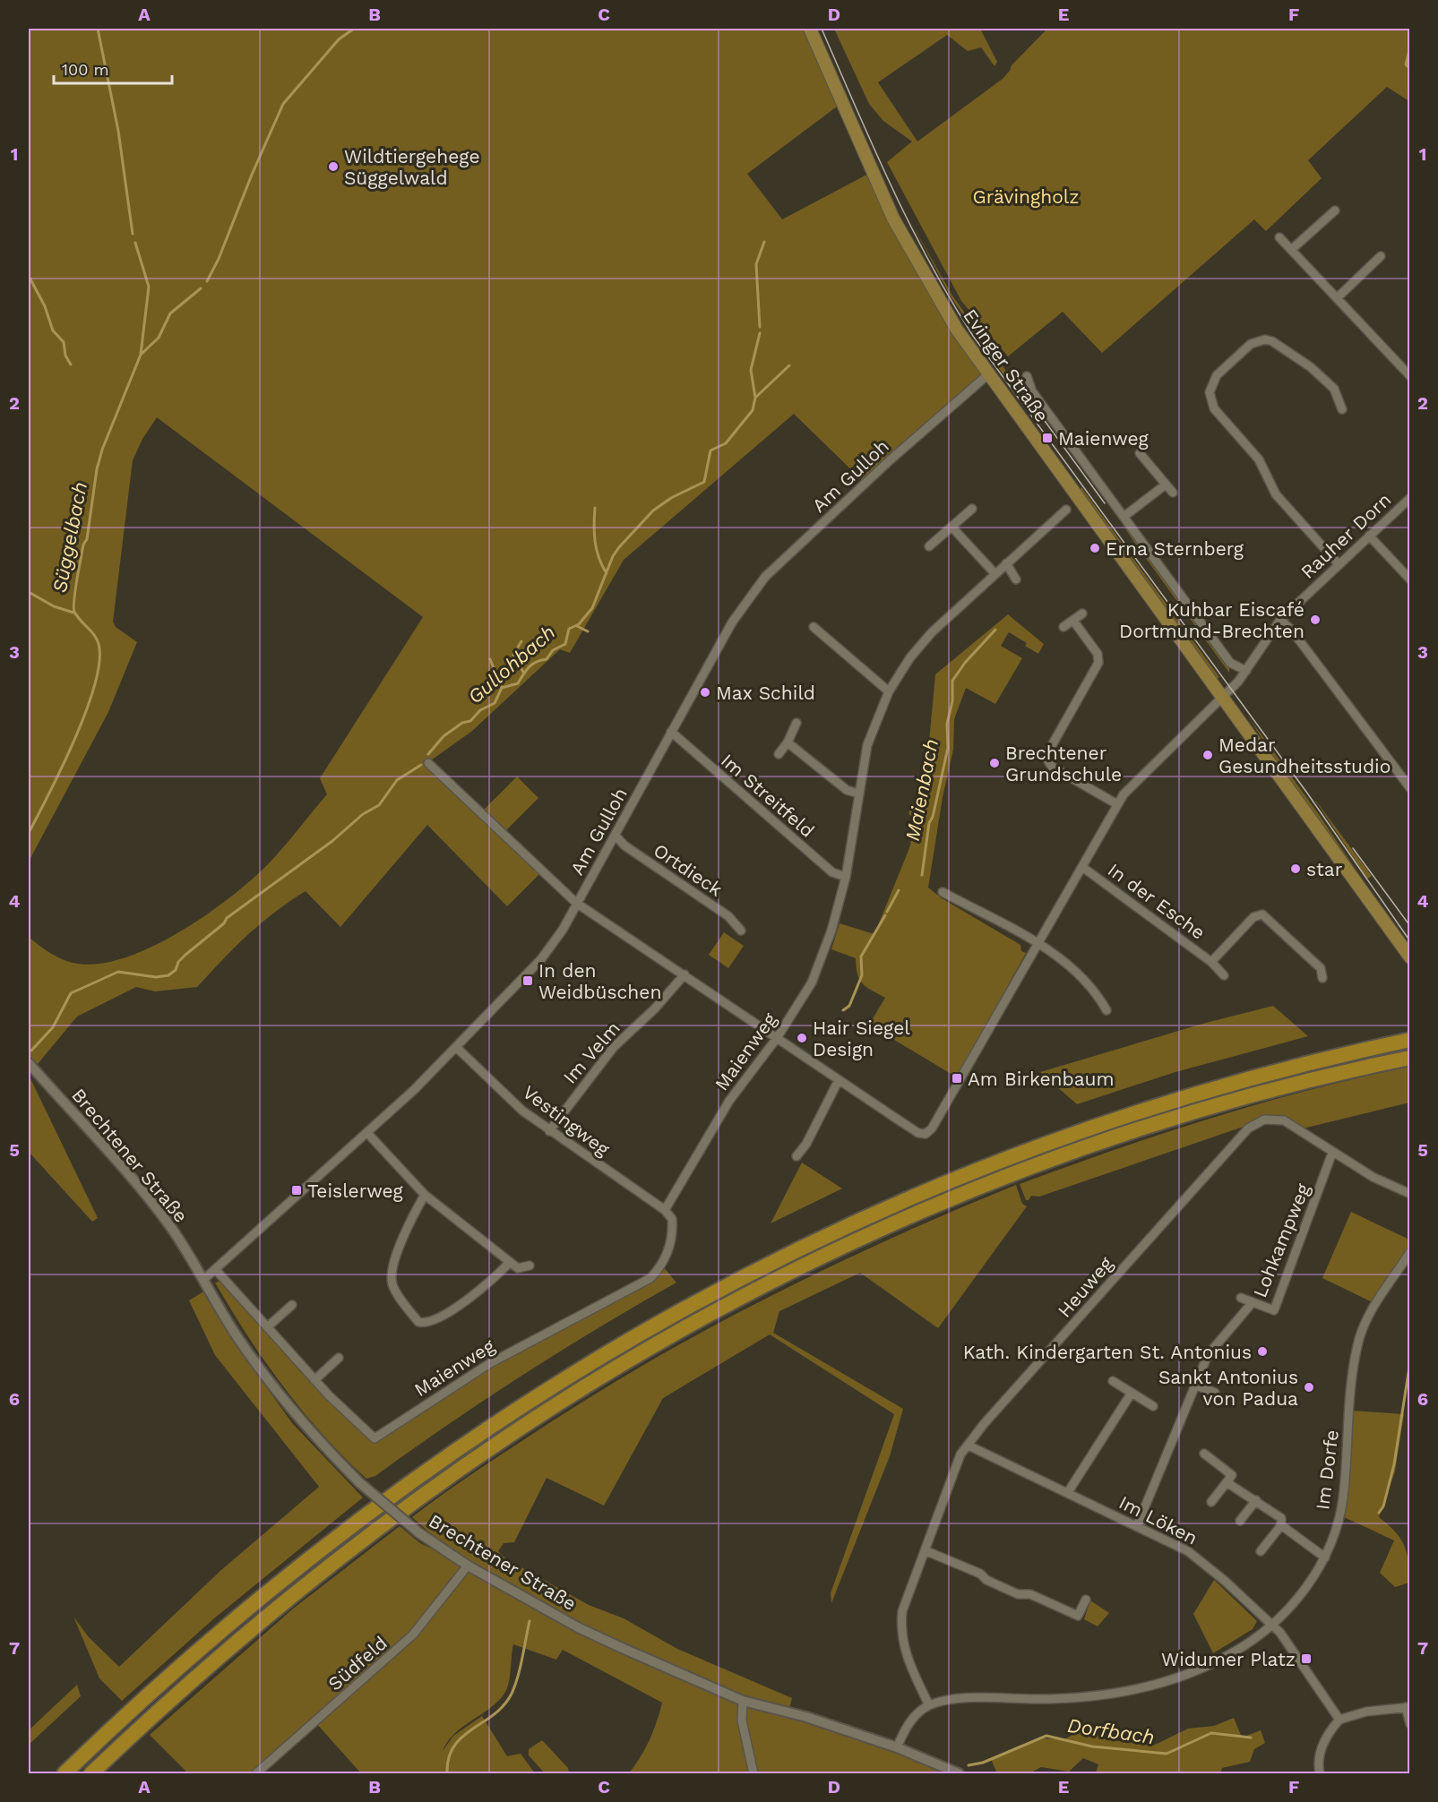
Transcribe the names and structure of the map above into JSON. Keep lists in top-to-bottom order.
{
  "streets": {
    "main road": ["Evinger Straße"],
    "street": [
      "Am Gulloh",
      "Rauher Dorn",
      "Im Streitfeld",
      "Ortdieck",
      "In der Esche",
      "Maienweg",
      "Im Velm",
      "Vestingweg",
      "Brechtener Straße",
      "Lohkampweg",
      "Heuweg",
      "Im Dorfe",
      "Im Löken",
      "Südfeld"
    ]
  },
  "crossings": [
    ["Evinger Straße", "Am Gulloh"],
    ["Evinger Straße", "Rauher Dorn"],
    ["Am Gulloh", "Im Streitfeld"],
    ["Am Gulloh", "Ortdieck"],
    ["Am Gulloh", "Vestingweg"],
    ["Am Gulloh", "Brechtener Straße"],
    ["Im Streitfeld", "Maienweg"],
    ["Maienweg", "Vestingweg"],
    ["Im Velm", "Vestingweg"],
    ["Brechtener Straße", "Südfeld"],
    ["Lohkampweg", "Heuweg"],
    ["Heuweg", "Im Dorfe"],
    ["Heuweg", "Im Löken"],
    ["Im Dorfe", "Im Löken"]
  ],
  "water": [
    "Süggelbach",
    "Gullohbach",
    "Maienbach",
    "Dorfbach"
  ],
  "parks": ["Grävingholz"],
  "places": {
    "other": [
      "Wildtiergehege Süggelwald",
      "Erna Sternberg",
      "Kuhbar Eiscafé Dortmund-Brechten",
      "Max Schild",
      "Medar Gesundheitsstudio",
      "Brechtener Grundschule",
      "star",
      "Hair Siegel Design",
      "Kath. Kindergarten St. Antonius",
      "Sankt Antonius von Padua"
    ],
    "transit": [
      "Maienweg",
      "In den Weidbüschen",
      "Am Birkenbaum",
      "Teislerweg",
      "Widumer Platz"
    ]
  },
  "scale_bar": "100 m",
  "grid": {
    "columns": [
      "A",
      "B",
      "C",
      "D",
      "E",
      "F"
    ],
    "rows": [
      "1",
      "2",
      "3",
      "4",
      "5",
      "6",
      "7"
    ]
  }
}
